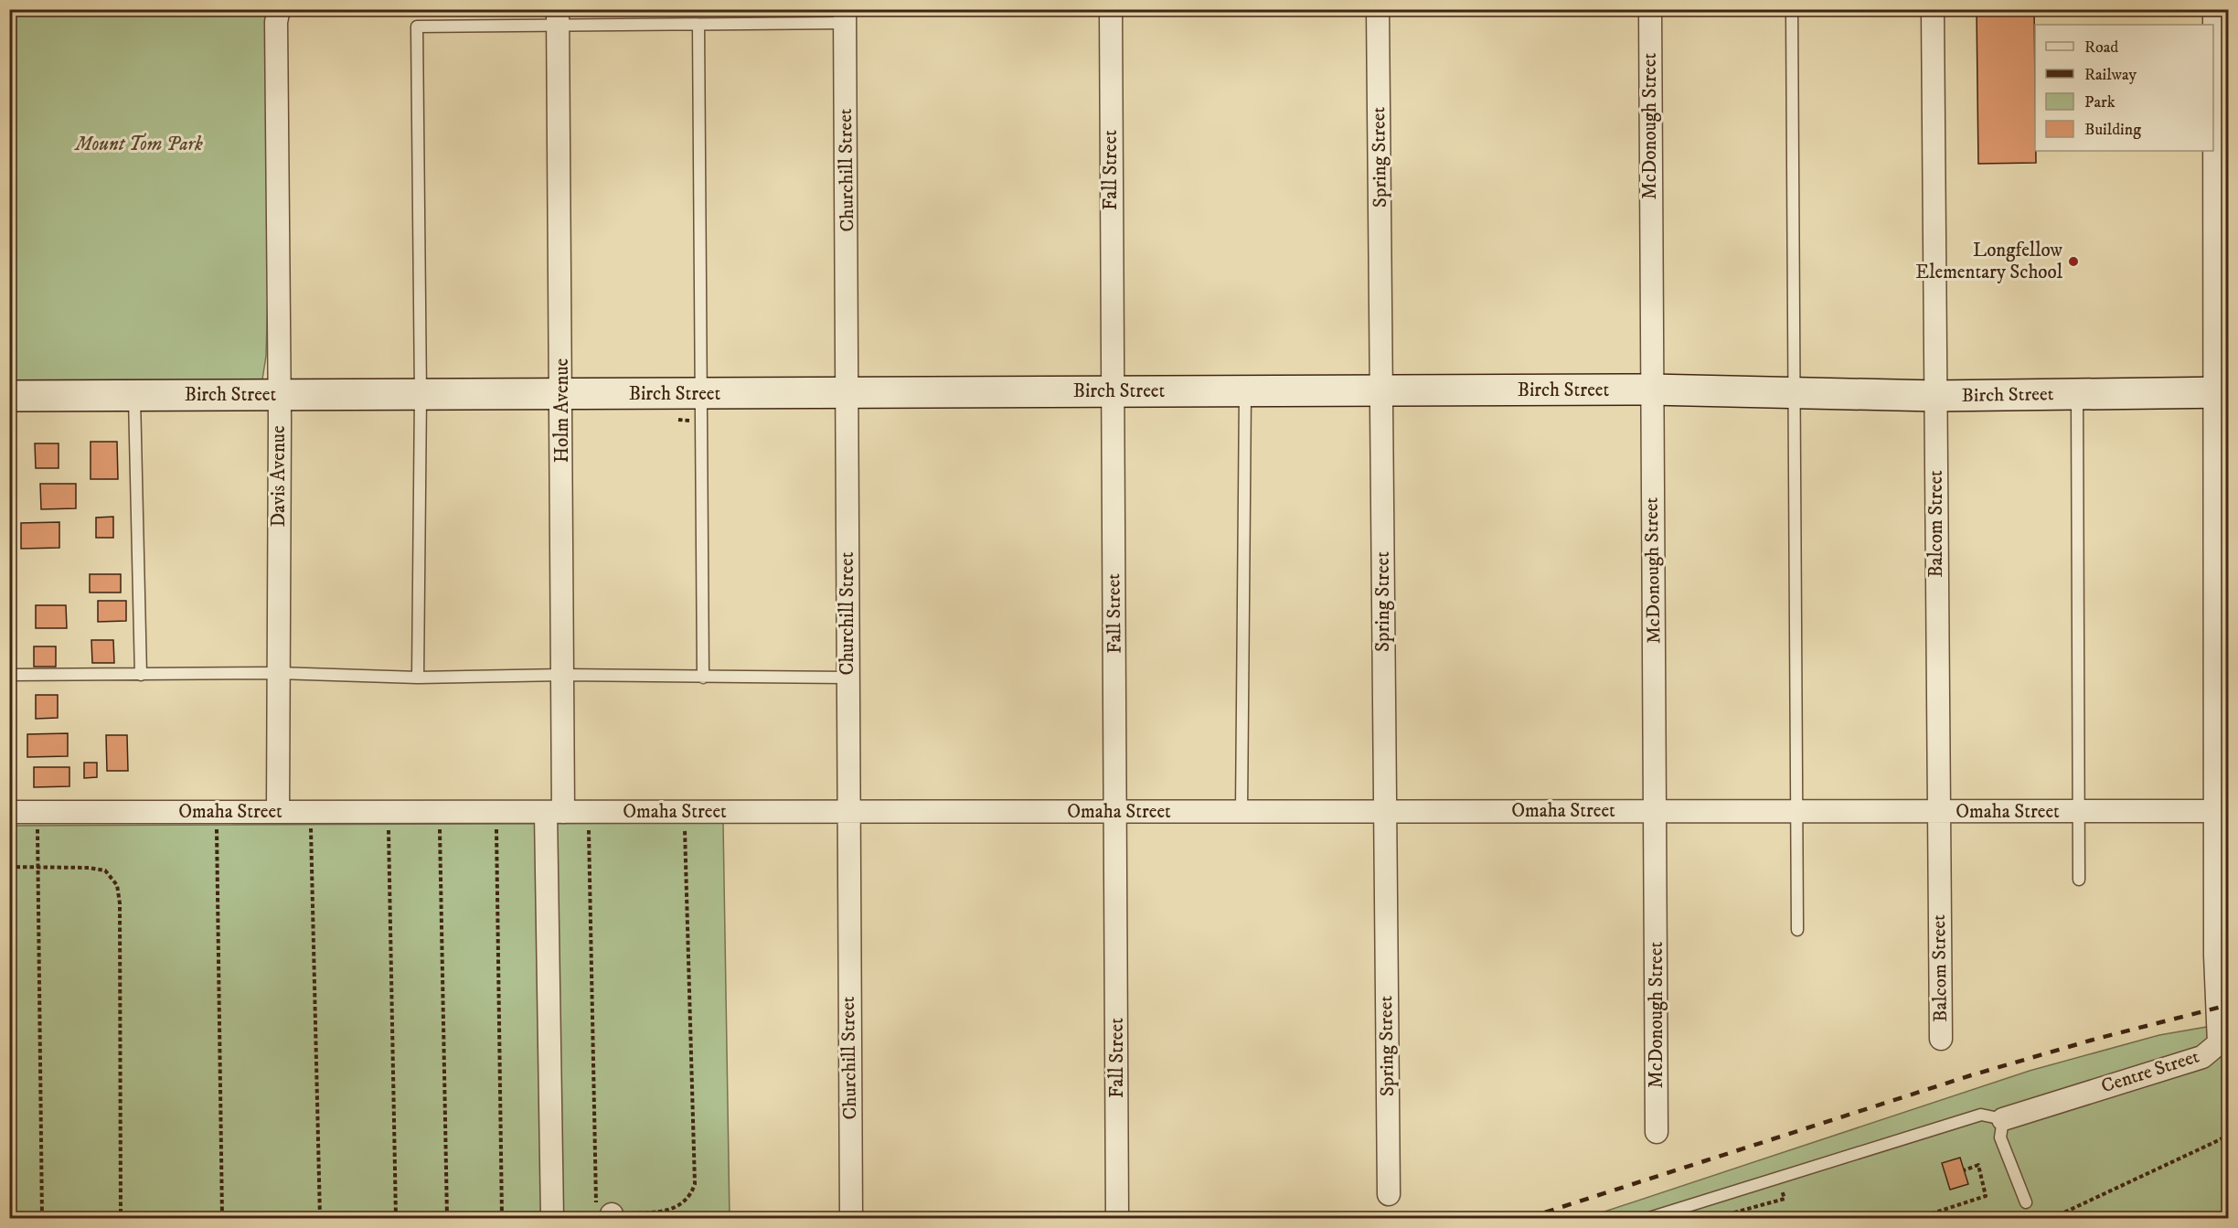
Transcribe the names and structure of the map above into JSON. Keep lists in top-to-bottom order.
{
  "streets": {
    "main road": ["Birch Street"],
    "street": [
      "McDonough Street",
      "Spring Street",
      "Churchill Street",
      "Fall Street",
      "Holm Avenue",
      "Davis Avenue",
      "Balcom Street",
      "Omaha Street",
      "Centre Street"
    ]
  },
  "crossings": [
    ["McDonough Street", "Birch Street"],
    ["McDonough Street", "Omaha Street"],
    ["Spring Street", "Birch Street"],
    ["Spring Street", "Omaha Street"],
    ["Churchill Street", "Birch Street"],
    ["Churchill Street", "Omaha Street"],
    ["Fall Street", "Birch Street"],
    ["Fall Street", "Omaha Street"],
    ["Birch Street", "Holm Avenue"],
    ["Birch Street", "Davis Avenue"],
    ["Birch Street", "Balcom Street"],
    ["Birch Street", "Centre Street"],
    ["Holm Avenue", "Omaha Street"],
    ["Davis Avenue", "Omaha Street"],
    ["Balcom Street", "Omaha Street"],
    ["Omaha Street", "Centre Street"]
  ],
  "parks": ["Mount Tom Park"],
  "places": ["Longfellow Elementary School"],
  "legend": [
    "Road",
    "Railway",
    "Park",
    "Building"
  ]
}
